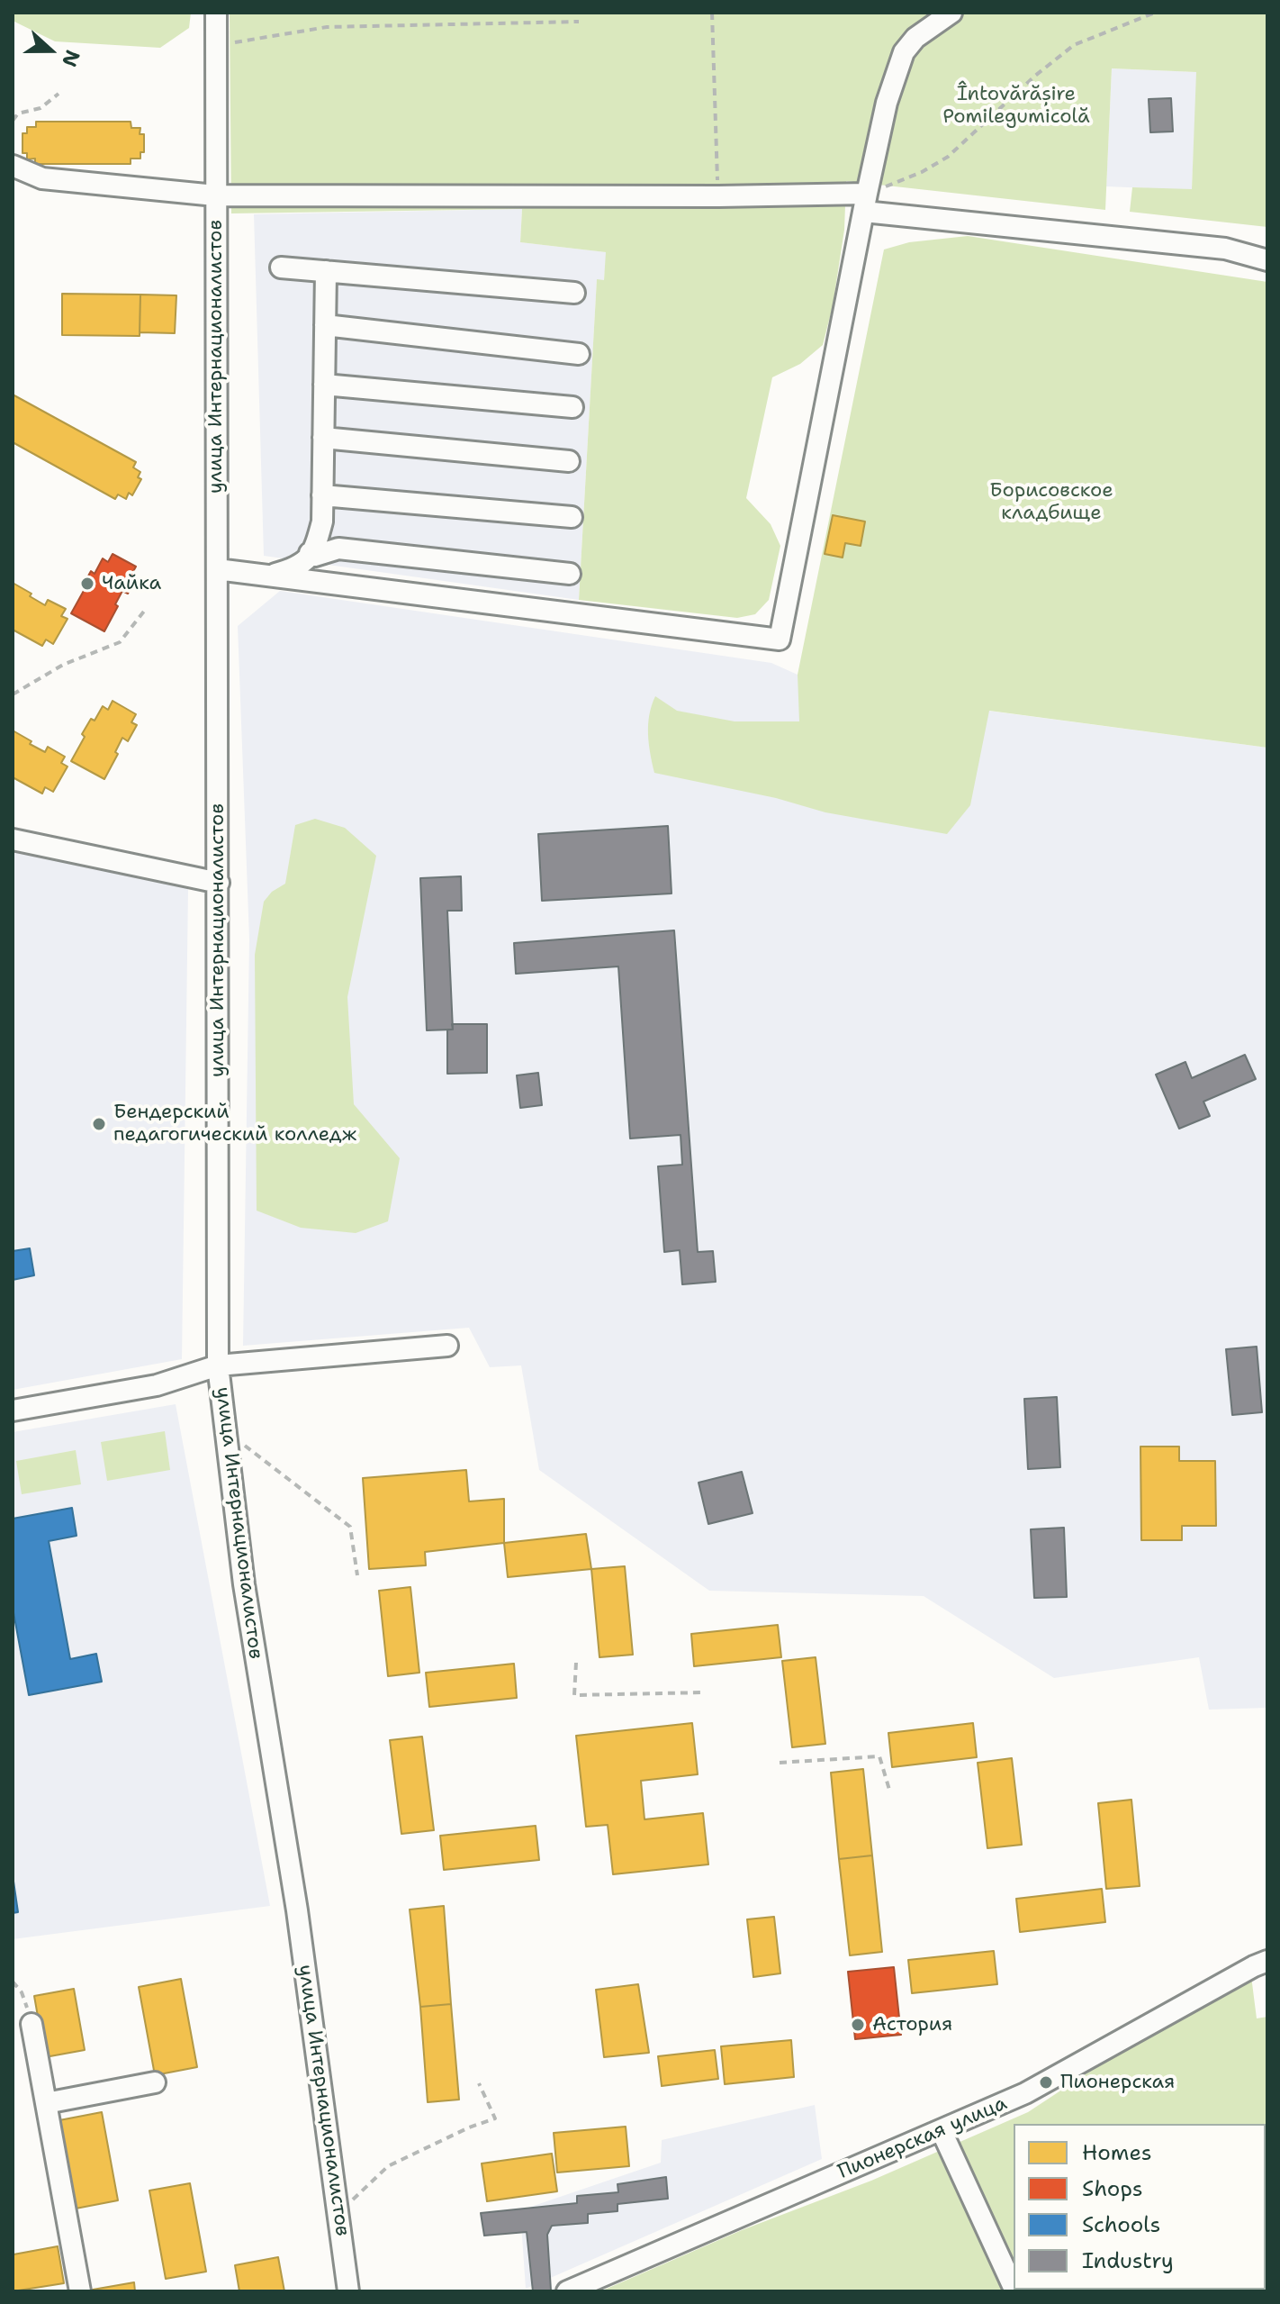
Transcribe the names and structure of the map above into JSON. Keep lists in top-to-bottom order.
{
  "streets": {
    "street": ["улица Интернационалистов", "Пионерская улица"]
  },
  "parks": ["Întovărășire Pomilegumicolă", "Борисовское кладбище"],
  "places": [
    "Чайка",
    "Бендерский педагогический колледж",
    "Астория",
    "Пионерская"
  ],
  "legend": [
    "Homes",
    "Shops",
    "Schools",
    "Industry"
  ],
  "north": "right"
}
